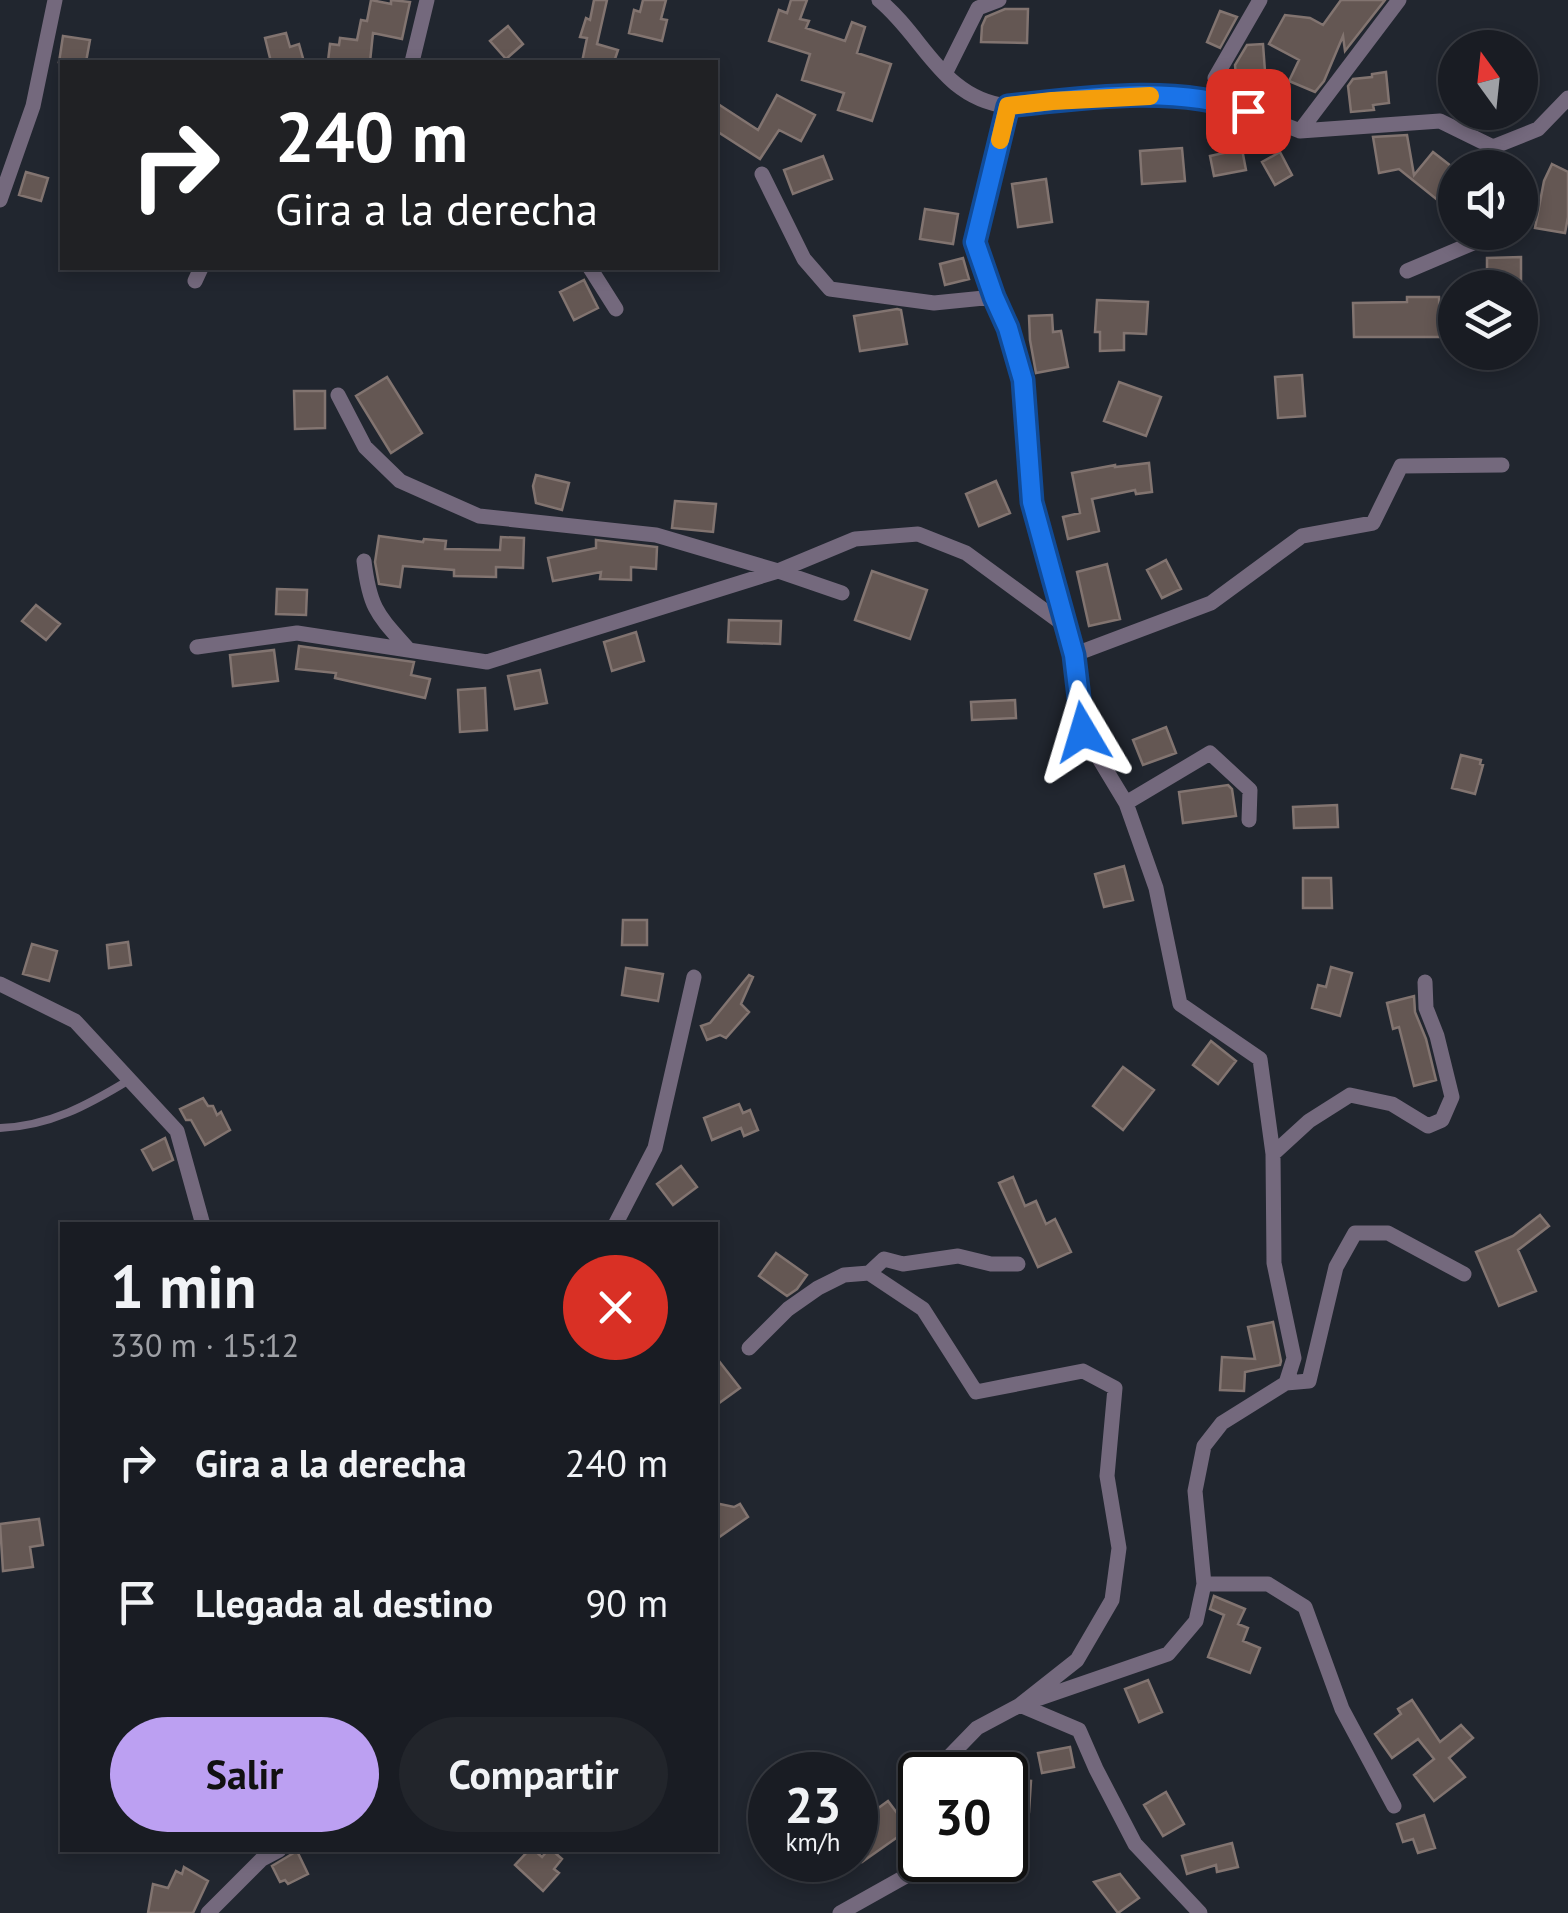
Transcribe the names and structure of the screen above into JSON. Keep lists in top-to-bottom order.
{
  "north": "top",
  "page": {
    "turn": ["240 m", "Gira a la derecha"],
    "heading": ["1 min", "330 m · 15:12"],
    "list": [
      {
        "name": "Gira a la derecha",
        "value": "240 m"
      },
      {
        "name": "Llegada al destino",
        "value": "90 m"
      }
    ],
    "buttons": ["Salir", "Compartir"],
    "speed": "23 km/h",
    "limit": "30"
  }
}
